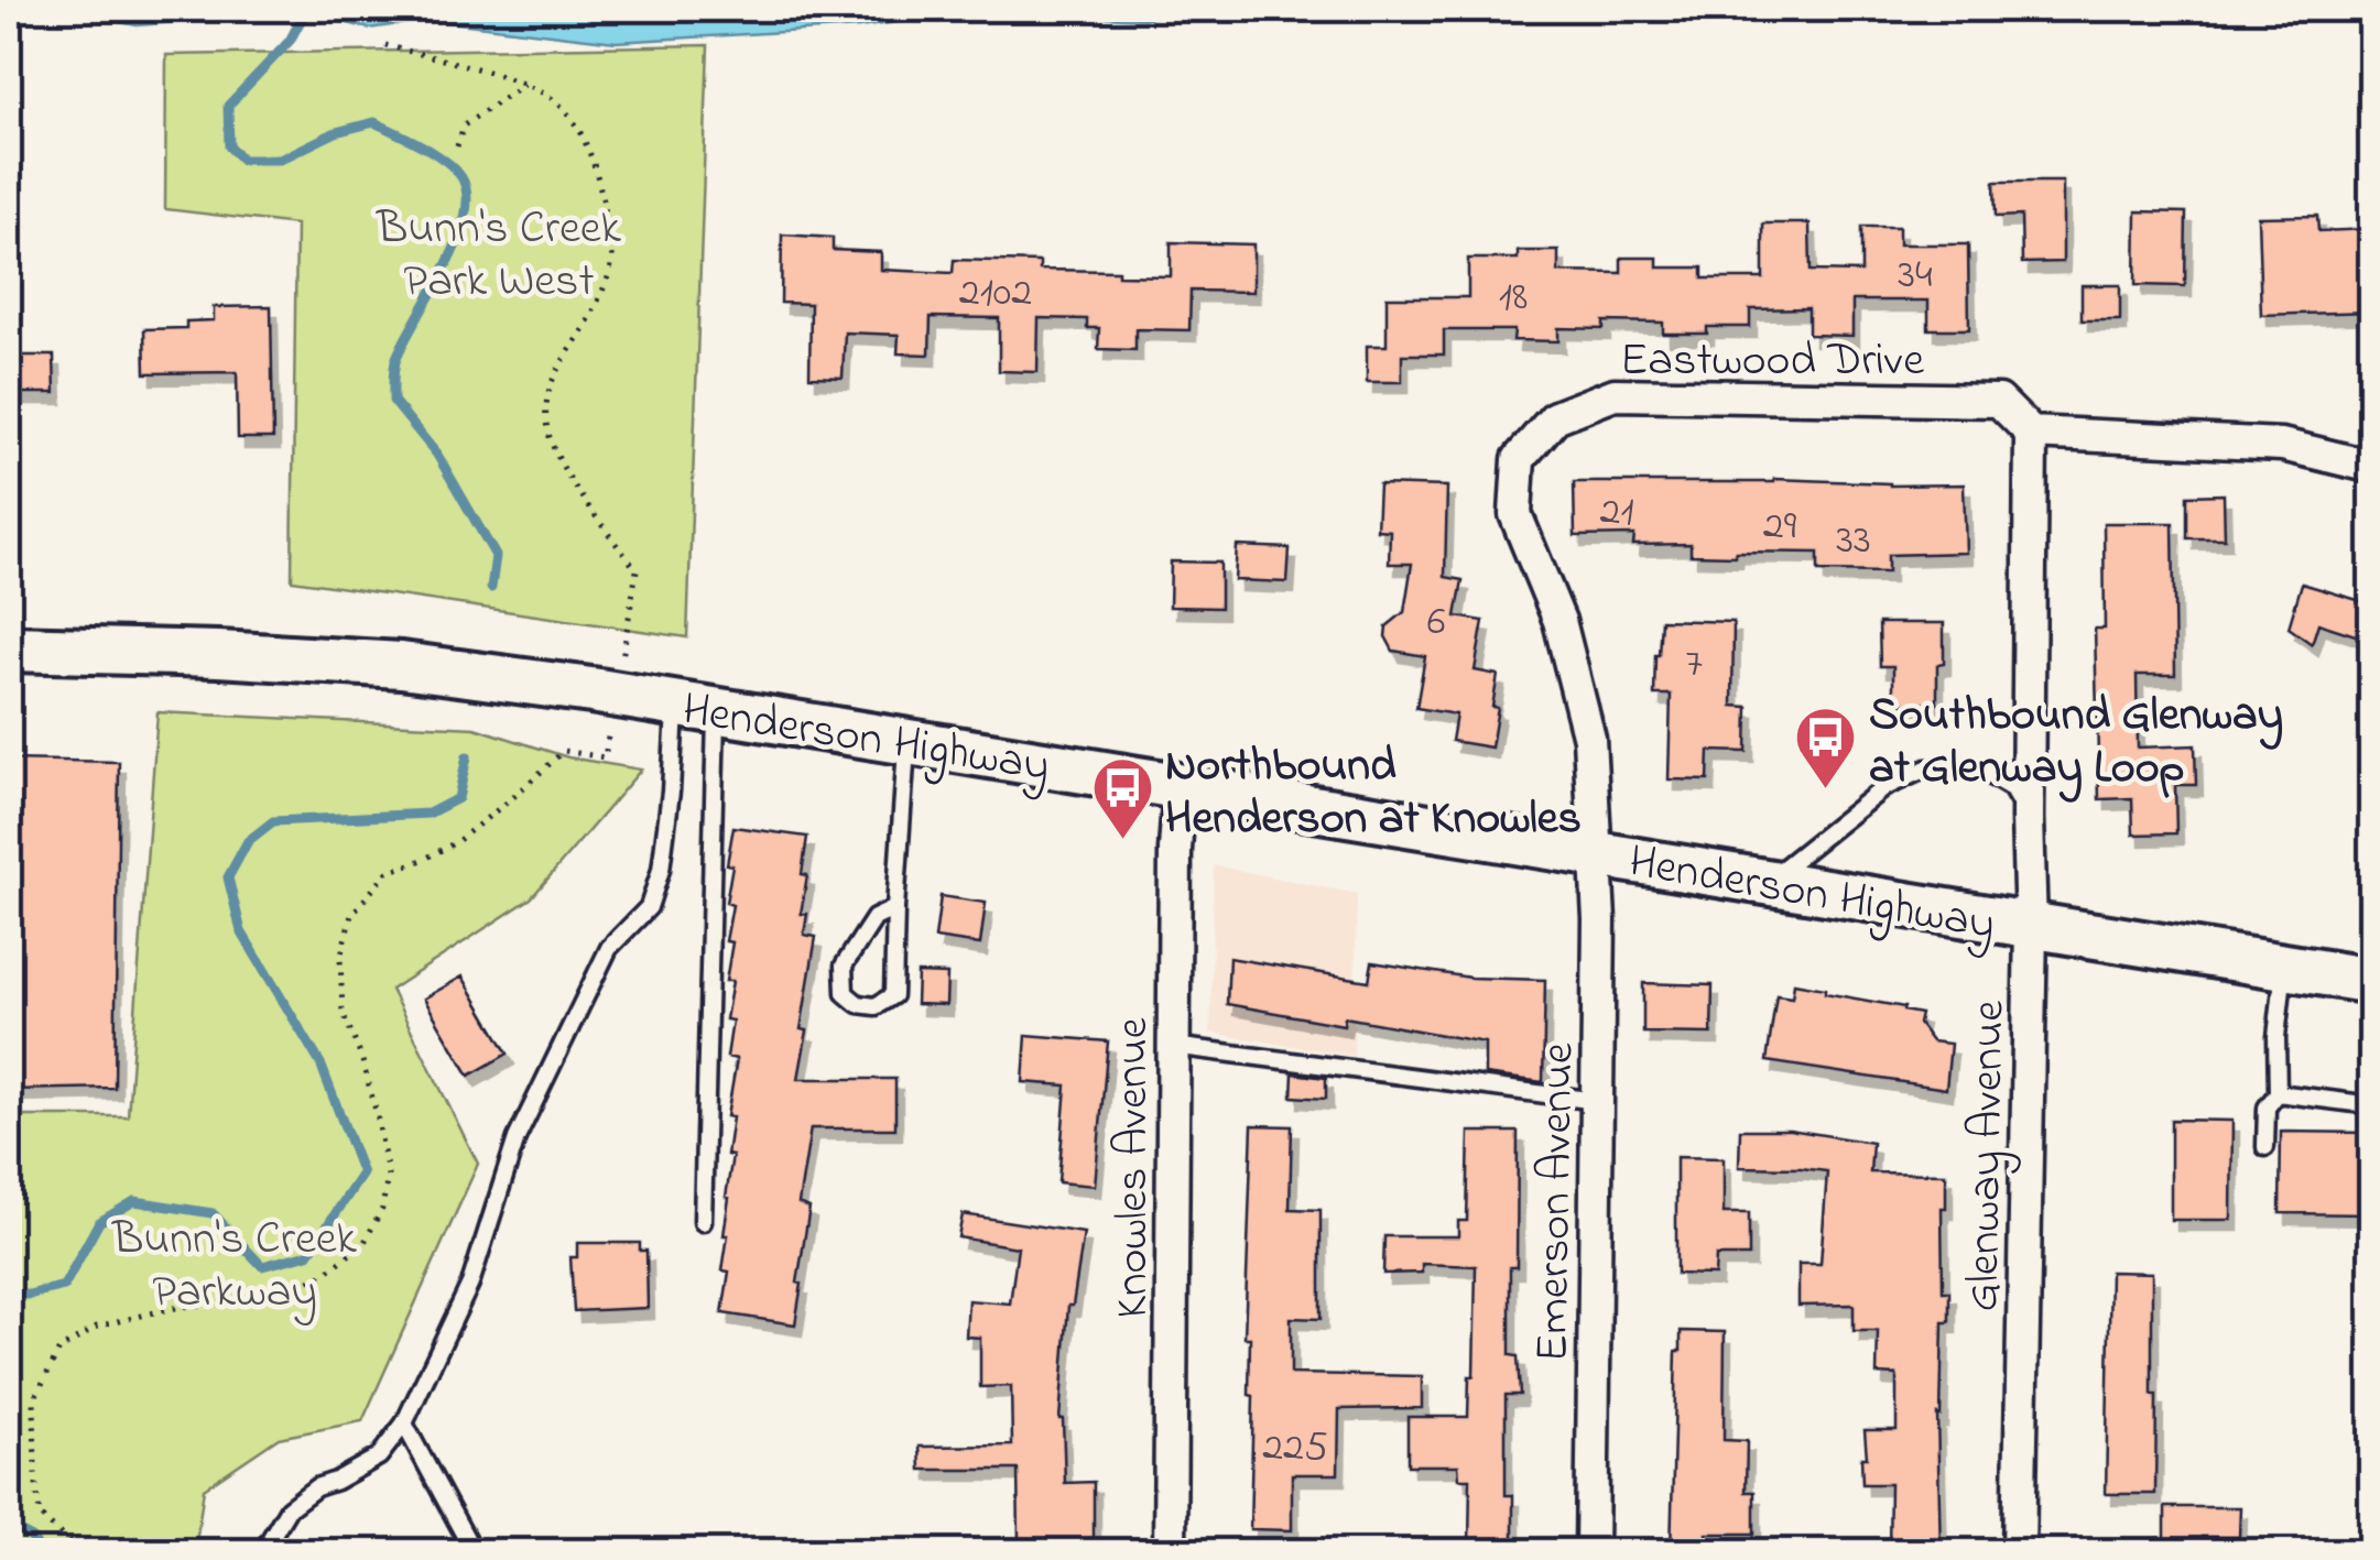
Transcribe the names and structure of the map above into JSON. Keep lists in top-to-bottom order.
{
  "streets": {
    "main road": ["Henderson Highway"],
    "street": [
      "Eastwood Drive",
      "Glenway Avenue",
      "Knowles Avenue",
      "Emerson Avenue"
    ]
  },
  "crossings": [
    ["Eastwood Drive", "Henderson Highway"],
    ["Eastwood Drive", "Glenway Avenue"],
    ["Eastwood Drive", "Emerson Avenue"],
    ["Henderson Highway", "Glenway Avenue"],
    ["Henderson Highway", "Knowles Avenue"],
    ["Henderson Highway", "Emerson Avenue"]
  ],
  "parks": ["Bunn's Creek Park West", "Bunn's Creek Parkway"],
  "places": {
    "bus stop": ["Southbound Glenway at Glenway Loop", "Northbound Henderson at Knowles"]
  },
  "house_numbers": [
    "34",
    "2102",
    "18",
    "21",
    "29",
    "33",
    "6",
    "7",
    "225"
  ]
}
